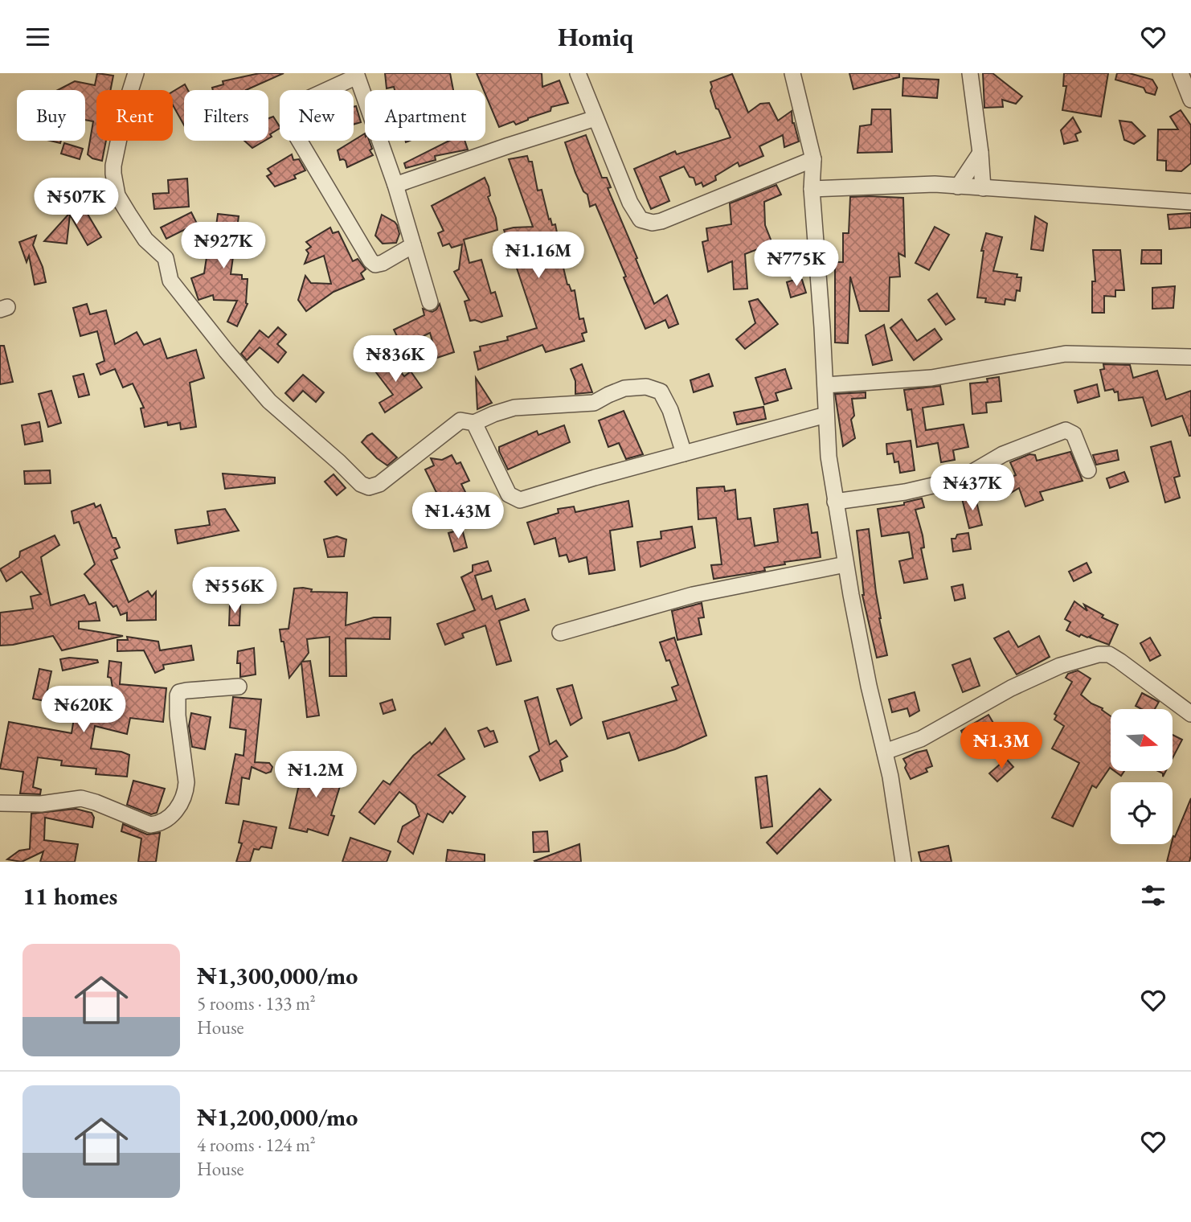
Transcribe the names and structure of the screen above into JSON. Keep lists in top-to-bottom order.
{
  "north": "right",
  "page": {
    "header": "Homiq",
    "chip": [
      "Buy",
      "Rent",
      "Filters",
      "New",
      "Apartment"
    ],
    "price": [
      "₦507K",
      "₦927K",
      "₦1.16M",
      "₦775K",
      "₦836K",
      "₦437K",
      "₦1.43M",
      "₦556K",
      "₦620K",
      "₦1.3M",
      "₦1.2M"
    ],
    "heading": "11 homes",
    "list": [
      {
        "name": "₦1,300,000/mo",
        "note": "5 rooms · 133 m² · House"
      },
      {
        "name": "₦1,200,000/mo",
        "note": "4 rooms · 124 m² · House"
      }
    ]
  }
}
